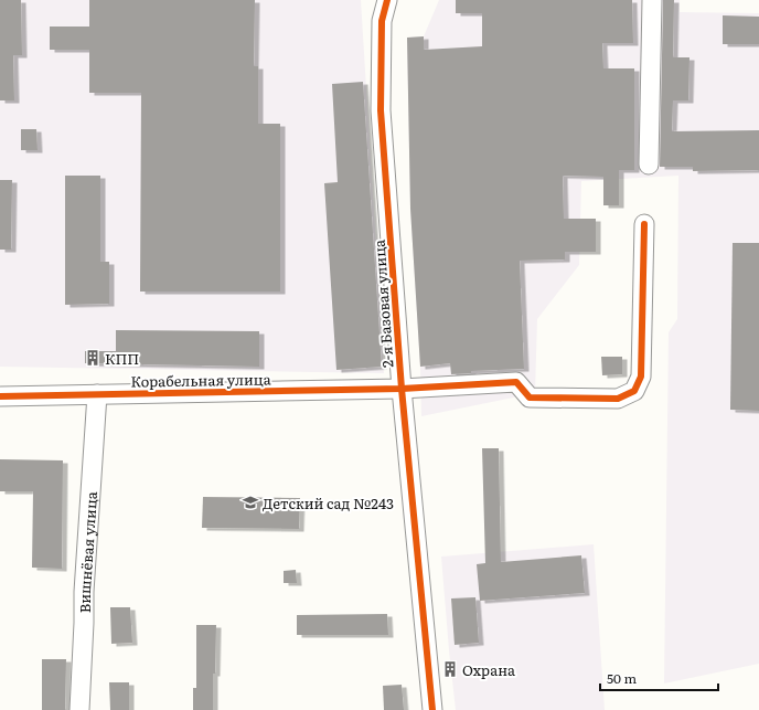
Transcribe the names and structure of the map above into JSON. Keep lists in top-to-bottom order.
{
  "streets": {
    "street": ["2-я Базовая улица", "Корабельная улица", "Вишнёвая улица"]
  },
  "crossings": [
    ["2-я Базовая улица", "Корабельная улица"],
    ["Корабельная улица", "Вишнёвая улица"]
  ],
  "places": {
    "building": ["КПП", "Охрана"],
    "school or university": ["Детский сад №243"]
  },
  "scale_bar": "50 m"
}
